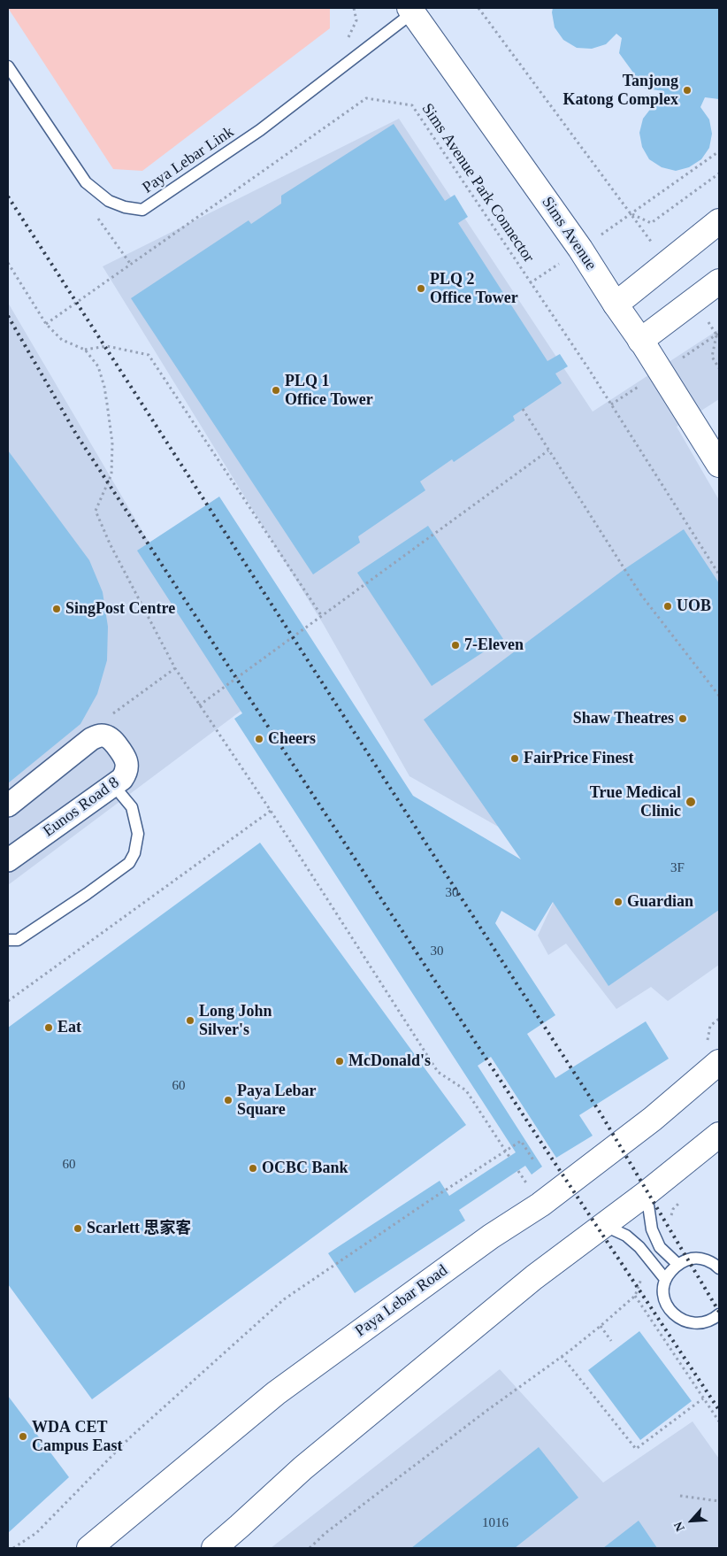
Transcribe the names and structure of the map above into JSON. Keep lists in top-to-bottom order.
{
  "streets": {
    "main road": ["Sims Avenue", "Paya Lebar Road"],
    "street": ["Eunos Road 8"],
    "lane": ["Paya Lebar Link"],
    "path": ["Sims Avenue Park Connector"]
  },
  "crossings": [
    ["Paya Lebar Link", "Sims Avenue"]
  ],
  "places": [
    "Tanjong Katong Complex",
    "PLQ 2 Office Tower",
    "PLQ 1 Office Tower",
    "UOB",
    "SingPost Centre",
    "7-Eleven",
    "Shaw Theatres",
    "Cheers",
    "FairPrice Finest",
    "True Medical Clinic",
    "Guardian",
    "Long John Silver's",
    "Eat",
    "McDonald's",
    "Paya Lebar Square",
    "OCBC Bank",
    "Scarlett 思家客",
    "WDA CET Campus East"
  ],
  "house_numbers": [
    "3F",
    "30",
    "30",
    "60",
    "60",
    "1016"
  ],
  "north": "bottom left"
}
